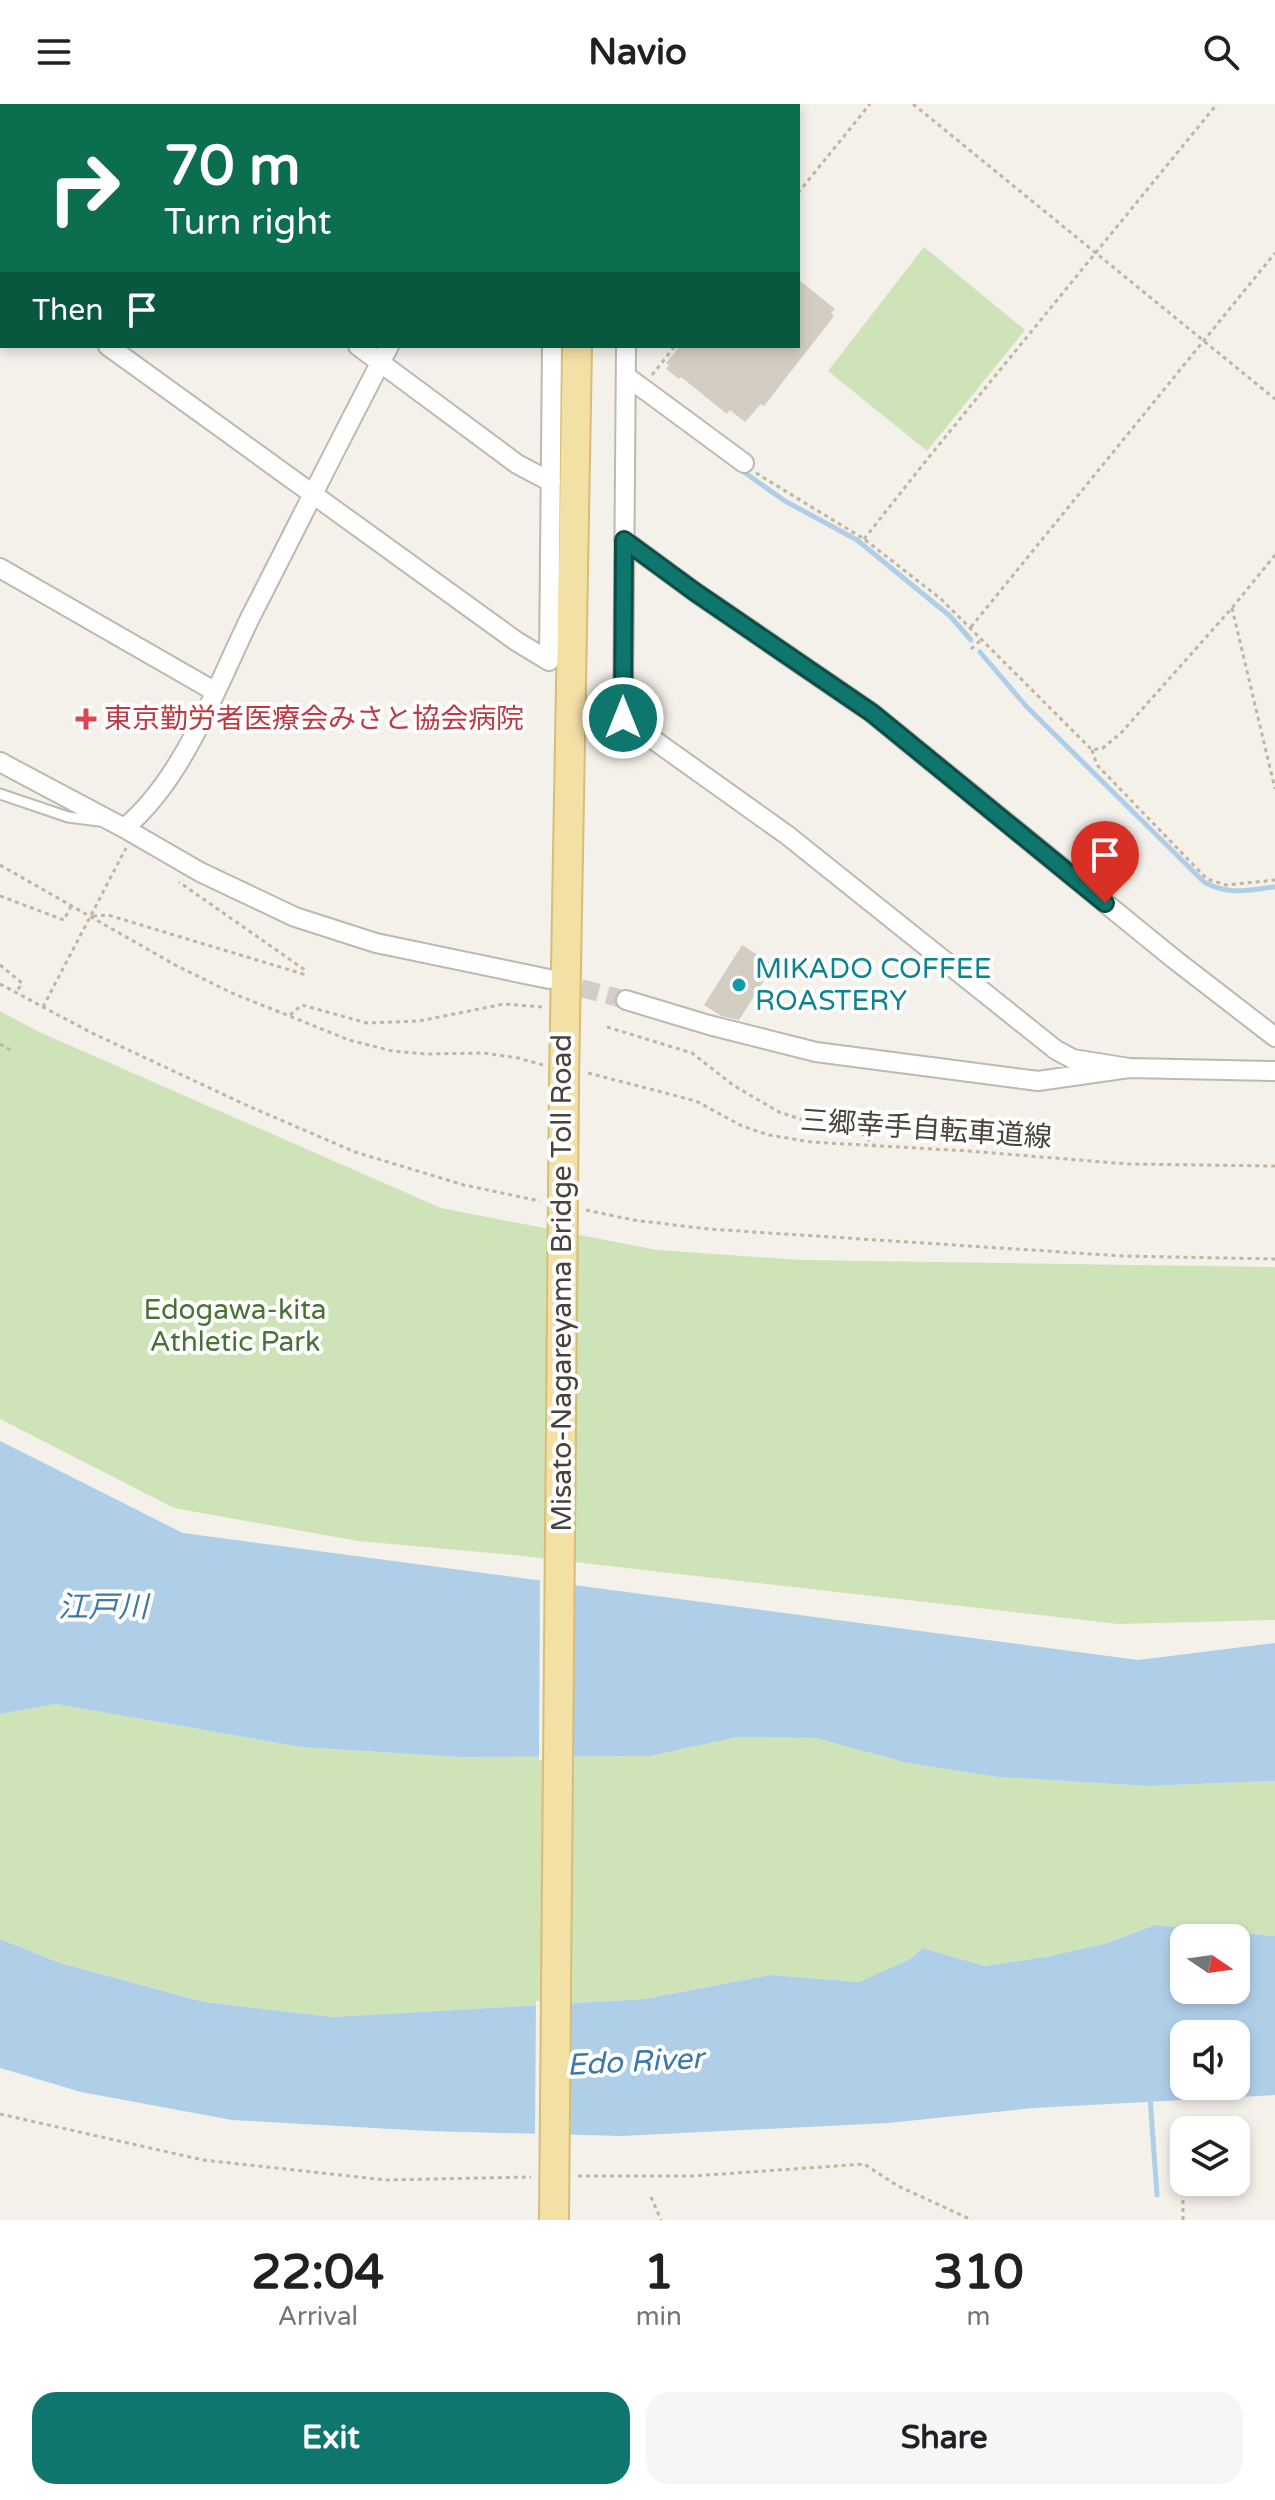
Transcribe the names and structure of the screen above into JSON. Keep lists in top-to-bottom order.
{
  "streets": {
    "main road": ["Misato-Nagareyama Bridge Toll Road"],
    "path": ["三郷幸手自転車道線"]
  },
  "crossings": [
    ["三郷幸手自転車道線", "Misato-Nagareyama Bridge Toll Road"]
  ],
  "water": ["江戸川", "Edo River"],
  "parks": ["Edogawa-kita Athletic Park"],
  "places": {
    "health": ["東京勤労者医療会みさと協会病院"],
    "other": ["MIKADO COFFEE ROASTERY"]
  },
  "north": "right",
  "page": {
    "header": "Navio",
    "turn": ["70 m", "Turn right"],
    "then": "Then",
    "eta": [
      "22:04",
      "Arrival",
      "1",
      "min",
      "310",
      "m"
    ],
    "buttons": ["Exit", "Share"]
  }
}
